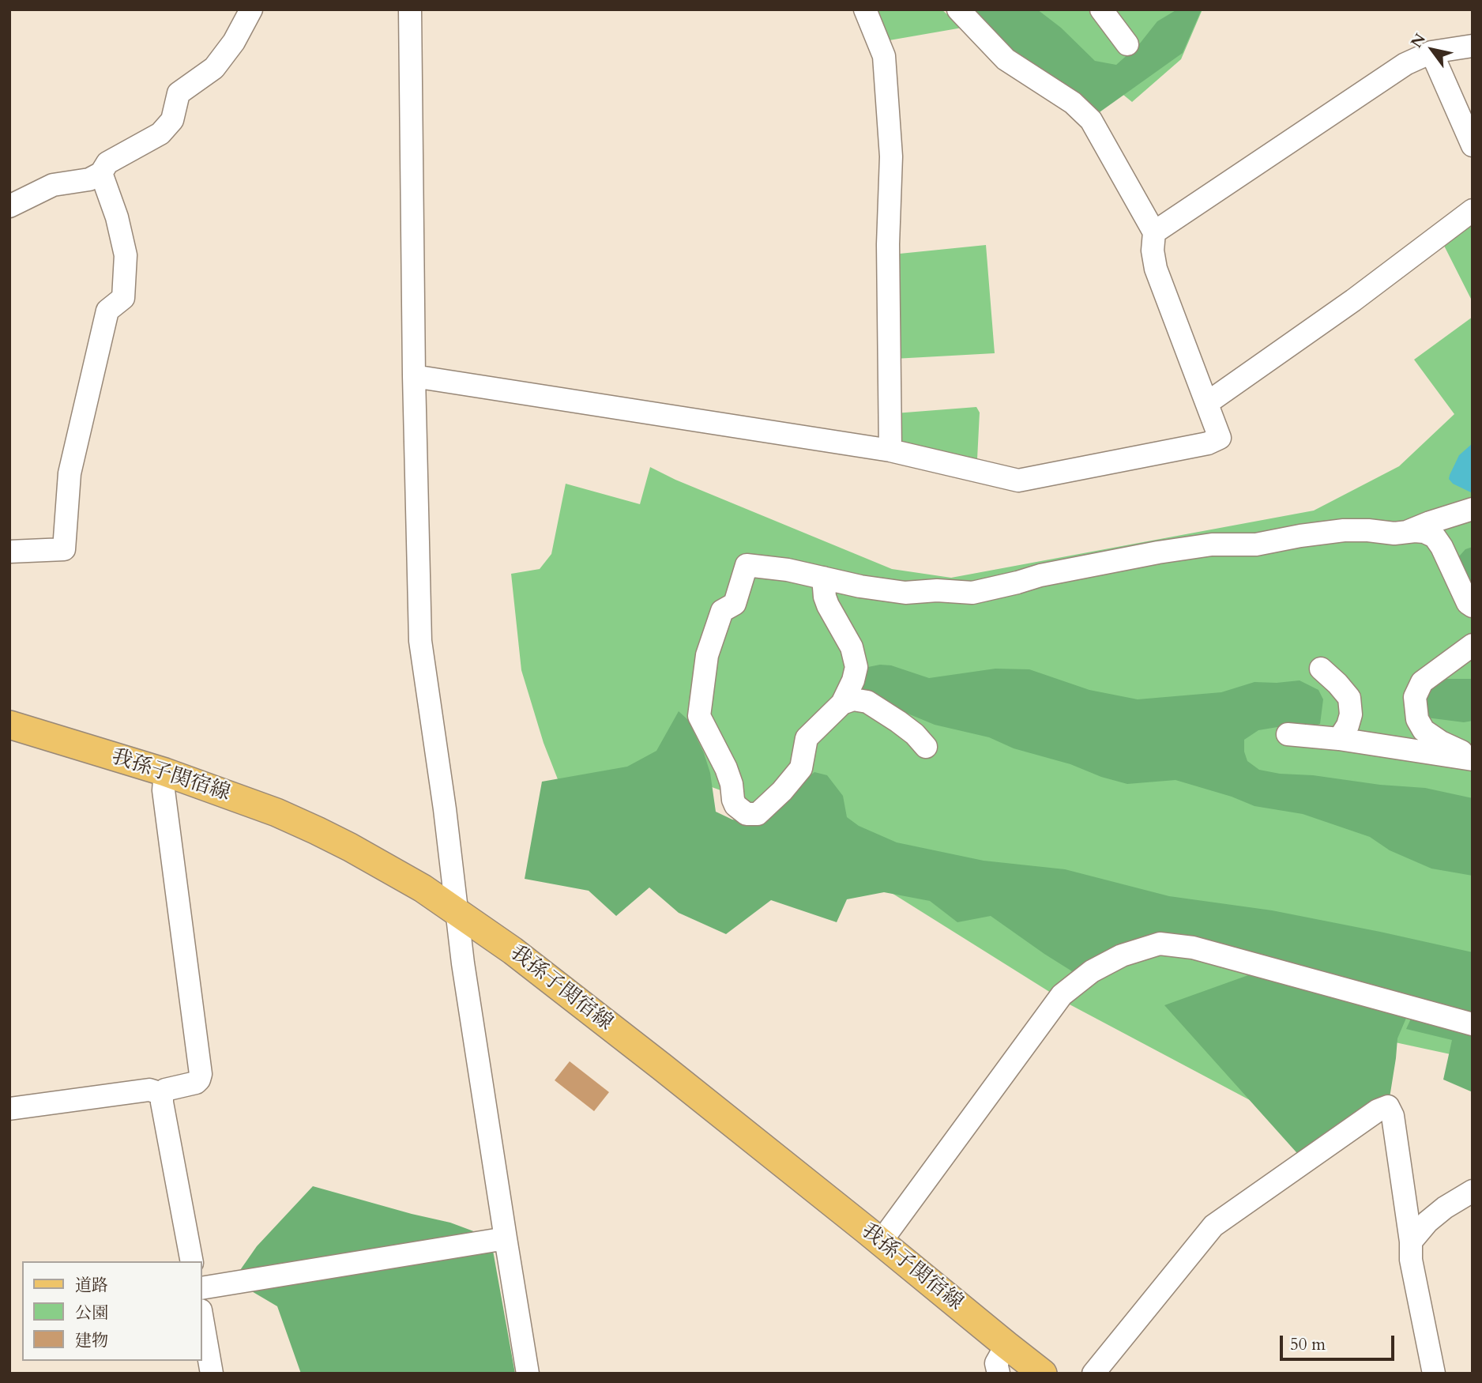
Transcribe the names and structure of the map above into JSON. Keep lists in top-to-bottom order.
{
  "streets": {
    "main road": ["我孫子関宿線"]
  },
  "legend": ["道路", "公園", "建物"],
  "scale_bar": "50 m",
  "north": "top left"
}
